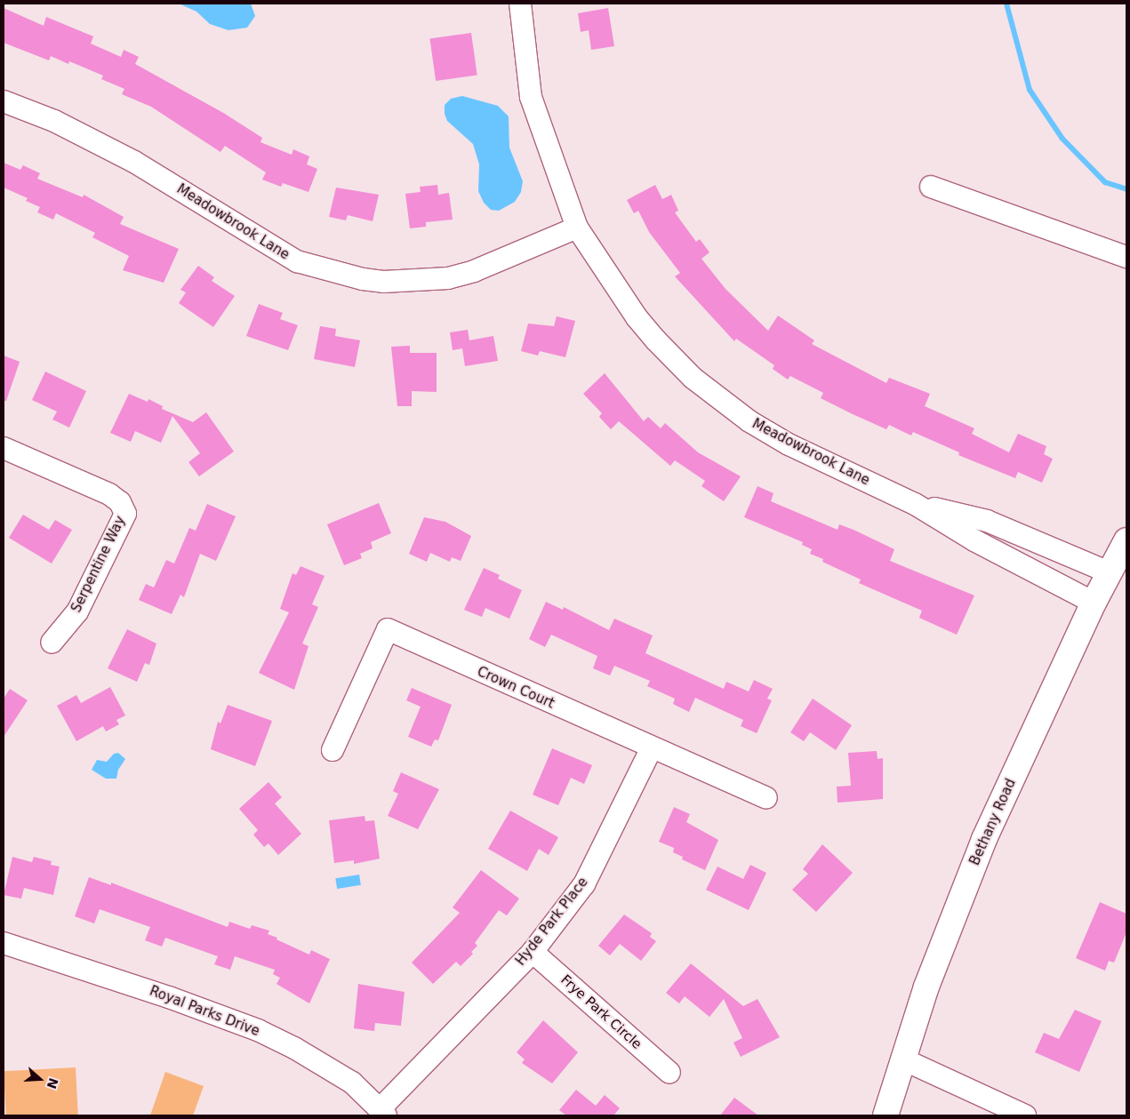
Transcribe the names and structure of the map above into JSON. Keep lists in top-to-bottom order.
{
  "streets": {
    "main road": ["Bethany Road"],
    "street": [
      "Meadowbrook Lane",
      "Serpentine Way",
      "Crown Court",
      "Hyde Park Place",
      "Royal Parks Drive",
      "Frye Park Circle"
    ]
  },
  "crossings": [
    ["Meadowbrook Lane", "Bethany Road"],
    ["Crown Court", "Hyde Park Place"],
    ["Hyde Park Place", "Royal Parks Drive"],
    ["Hyde Park Place", "Frye Park Circle"]
  ],
  "north": "right"
}
